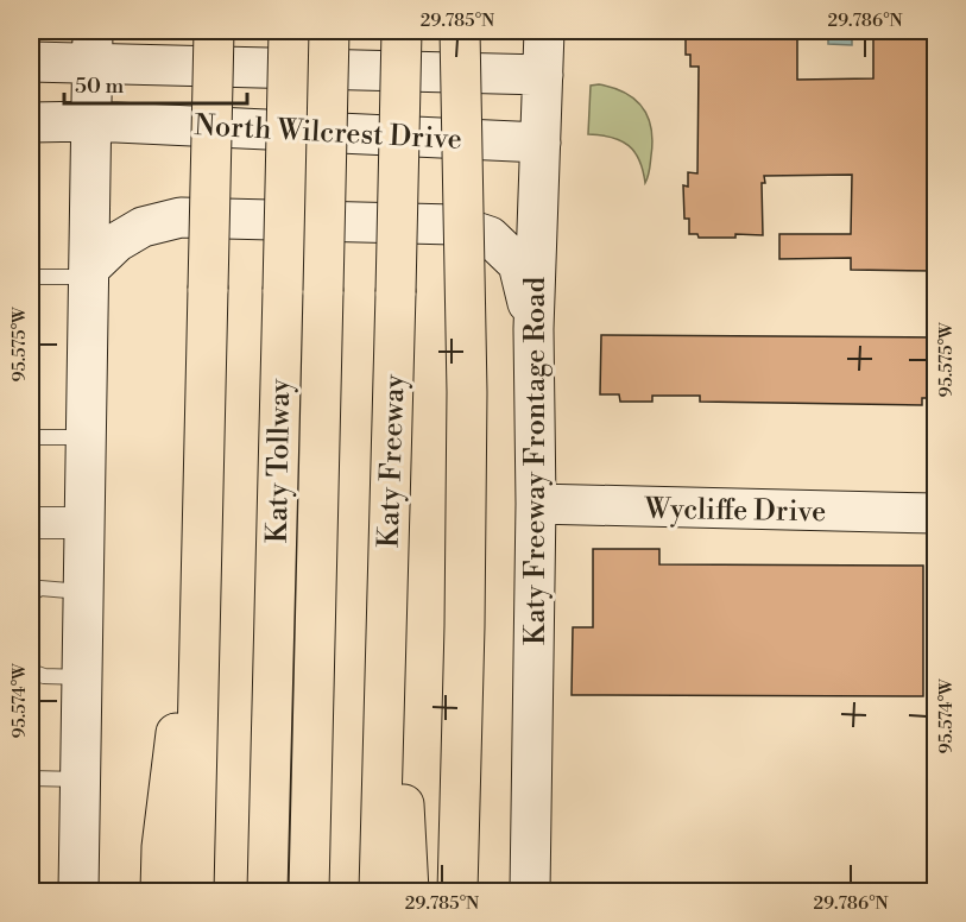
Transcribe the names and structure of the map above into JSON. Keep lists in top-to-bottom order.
{
  "streets": {
    "highway": ["Katy Tollway", "Katy Freeway"],
    "main road": ["North Wilcrest Drive", "Katy Freeway Frontage Road", "Wycliffe Drive"]
  },
  "crossings": [
    ["North Wilcrest Drive", "Katy Freeway Frontage Road"],
    ["Katy Freeway Frontage Road", "Wycliffe Drive"]
  ],
  "scale_bar": "50 m",
  "coordinates": [
    "29.785°N",
    "29.786°N",
    "95.575°W",
    "95.574°W"
  ]
}
